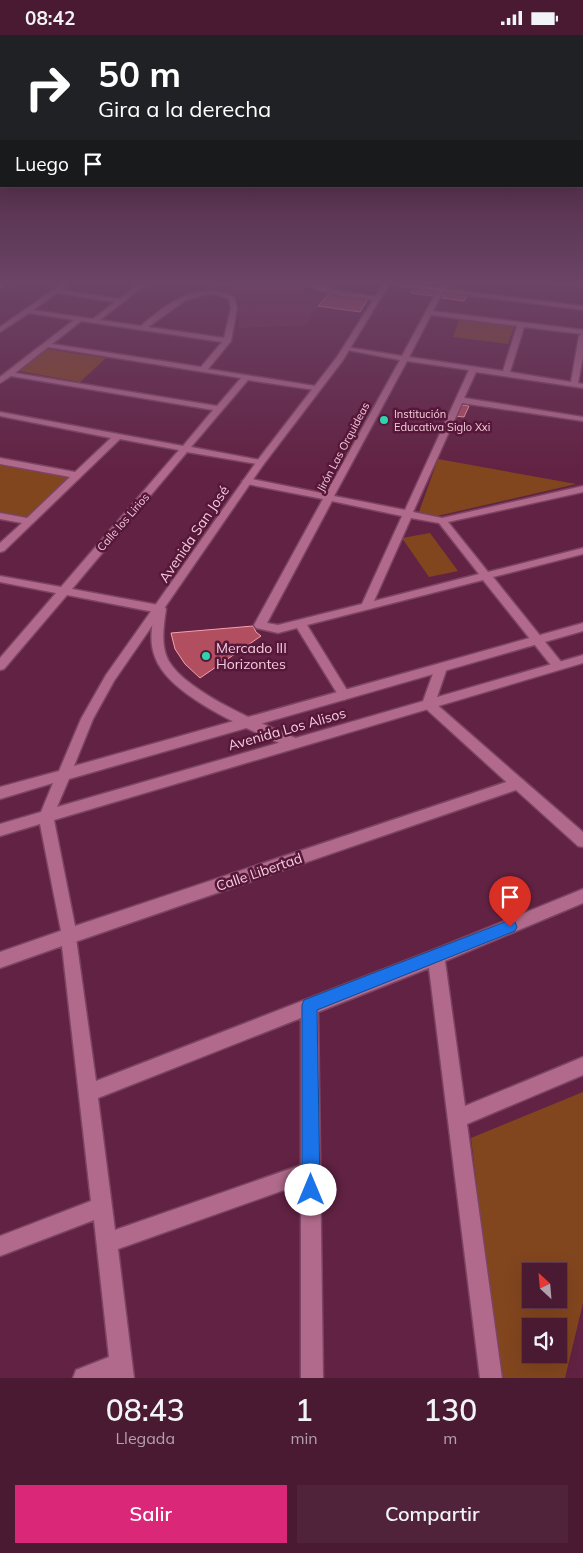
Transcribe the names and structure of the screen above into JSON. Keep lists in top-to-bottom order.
{
  "streets": {
    "street": [
      "Jirón Las Orquideas",
      "Calle los Lirios",
      "Avenida San José",
      "Avenida Los Alisos",
      "Calle Libertad"
    ]
  },
  "crossings": [
    ["Avenida San José", "Avenida Los Alisos"]
  ],
  "places": ["Institución Educativa Siglo Xxi", "Mercado III Horizontes"],
  "north": "top left",
  "page": {
    "status": "08:42",
    "turn": ["50 m", "Gira a la derecha"],
    "then": "Luego",
    "eta": [
      "08:43",
      "Llegada",
      "1",
      "min",
      "130",
      "m"
    ],
    "buttons": ["Salir", "Compartir"]
  }
}
